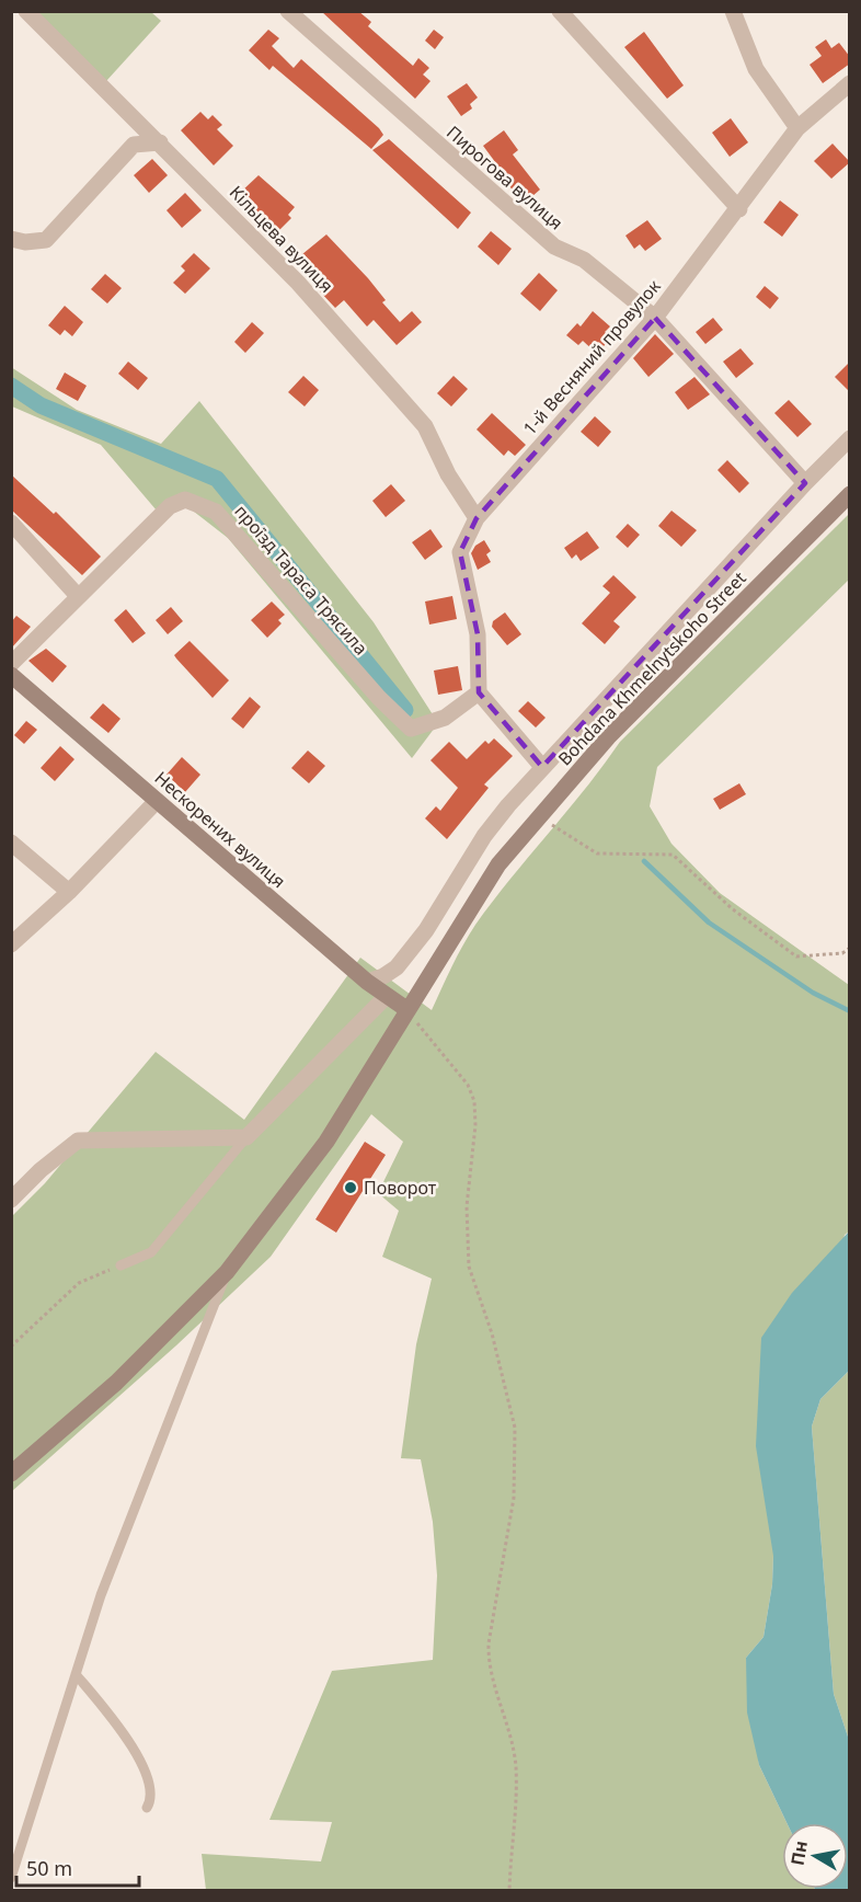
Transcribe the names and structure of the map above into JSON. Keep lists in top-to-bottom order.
{
  "streets": {
    "main road": ["Bohdana Khmelnytskoho Street", "Нескорених вулиця"],
    "street": [
      "Пирогова вулиця",
      "Кільцева вулиця",
      "1-й Весняний провулок",
      "проїзд Тараса Трясила"
    ]
  },
  "crossings": [
    ["Пирогова вулиця", "1-й Весняний провулок"],
    ["Кільцева вулиця", "1-й Весняний провулок"],
    ["1-й Весняний провулок", "проїзд Тараса Трясила"],
    ["Bohdana Khmelnytskoho Street", "Нескорених вулиця"]
  ],
  "places": ["Поворот"],
  "scale_bar": "50 m",
  "north": "left"
}
